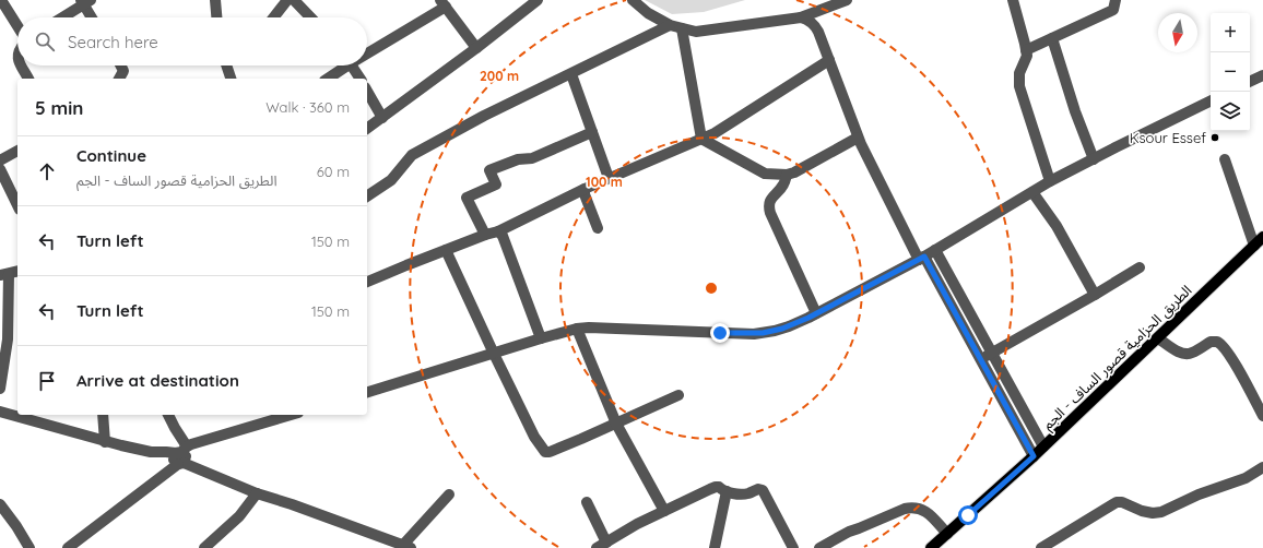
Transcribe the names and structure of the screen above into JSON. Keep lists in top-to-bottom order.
{
  "streets": {
    "main road": ["الطريق الحزامية قصور الساف - الجم"]
  },
  "places": ["Ksour Essef"],
  "north": "bottom",
  "page": {
    "map_buttons": ["+", "−"],
    "search": "Search here",
    "heading": ["5 min", "Walk · 360 m"],
    "list": [
      ["Continue", "الطريق الحزامية قصور الساف - الجم", "60 m"],
      ["Turn left", "150 m"],
      ["Turn left", "150 m"],
      "Arrive at destination"
    ]
  },
  "rings": ["200 m", "100 m"]
}
